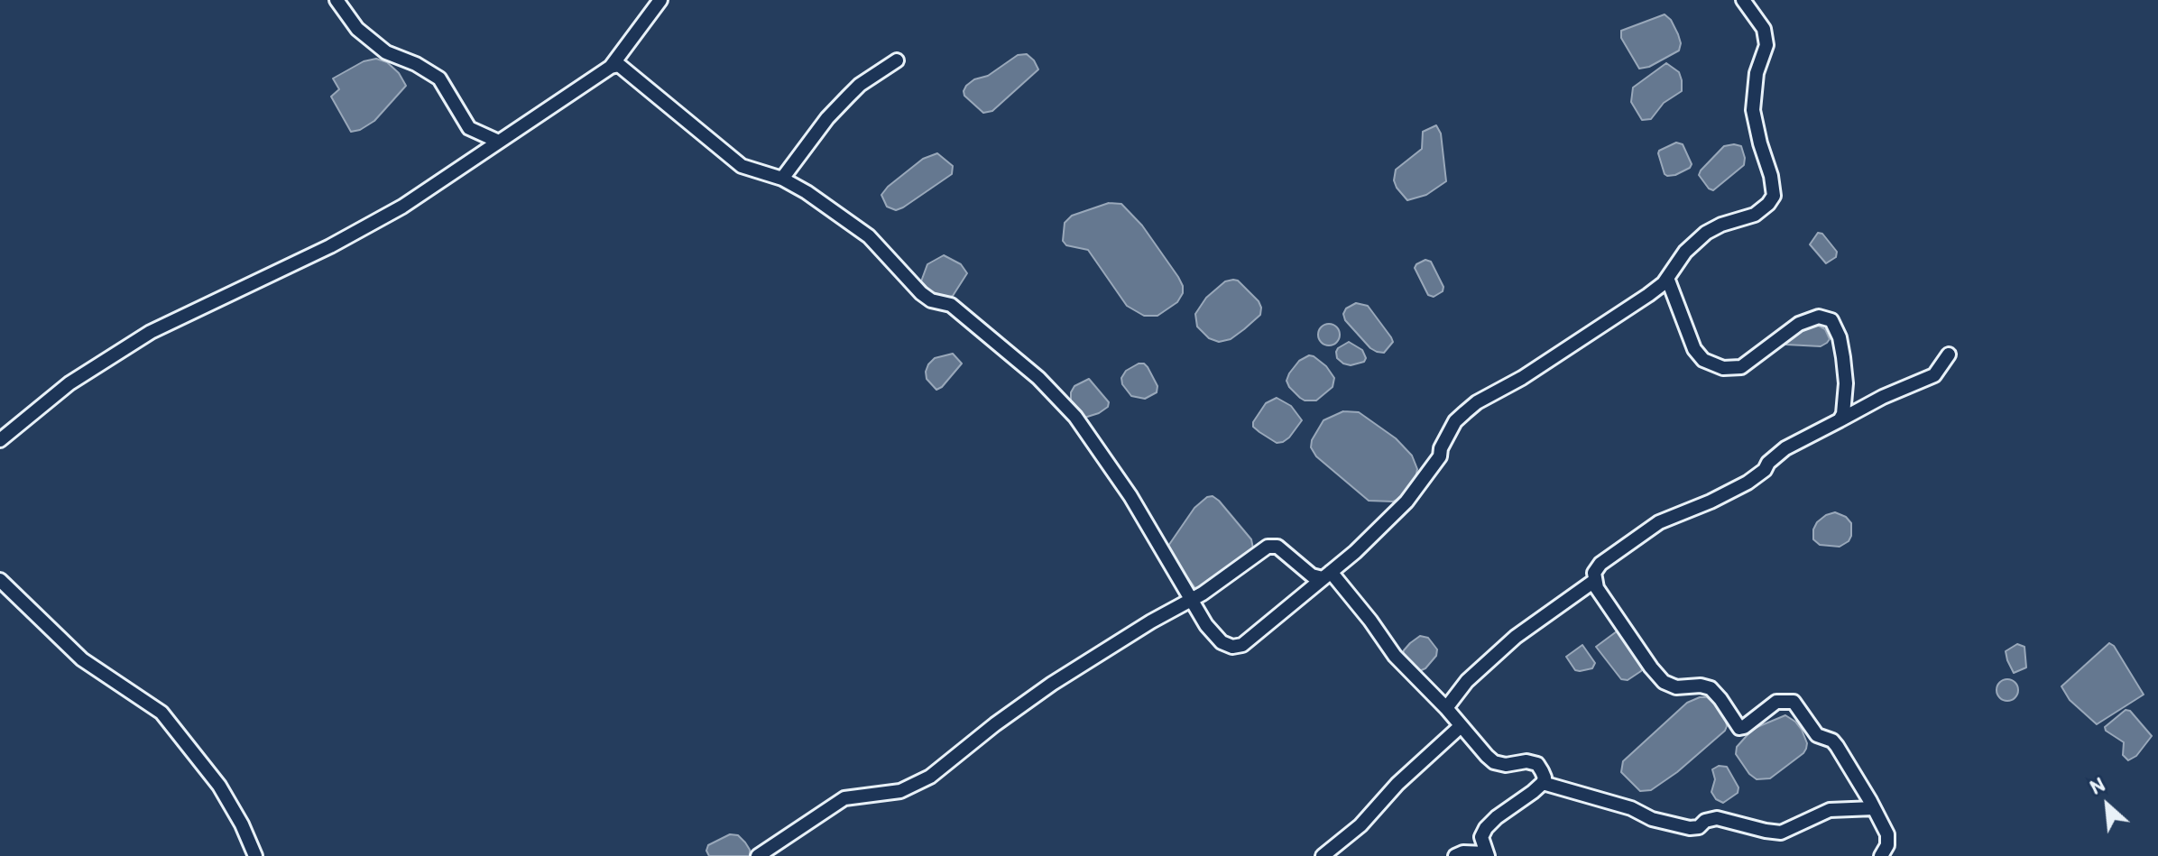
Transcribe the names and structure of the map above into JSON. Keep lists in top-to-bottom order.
{
  "north": "top left"
}
